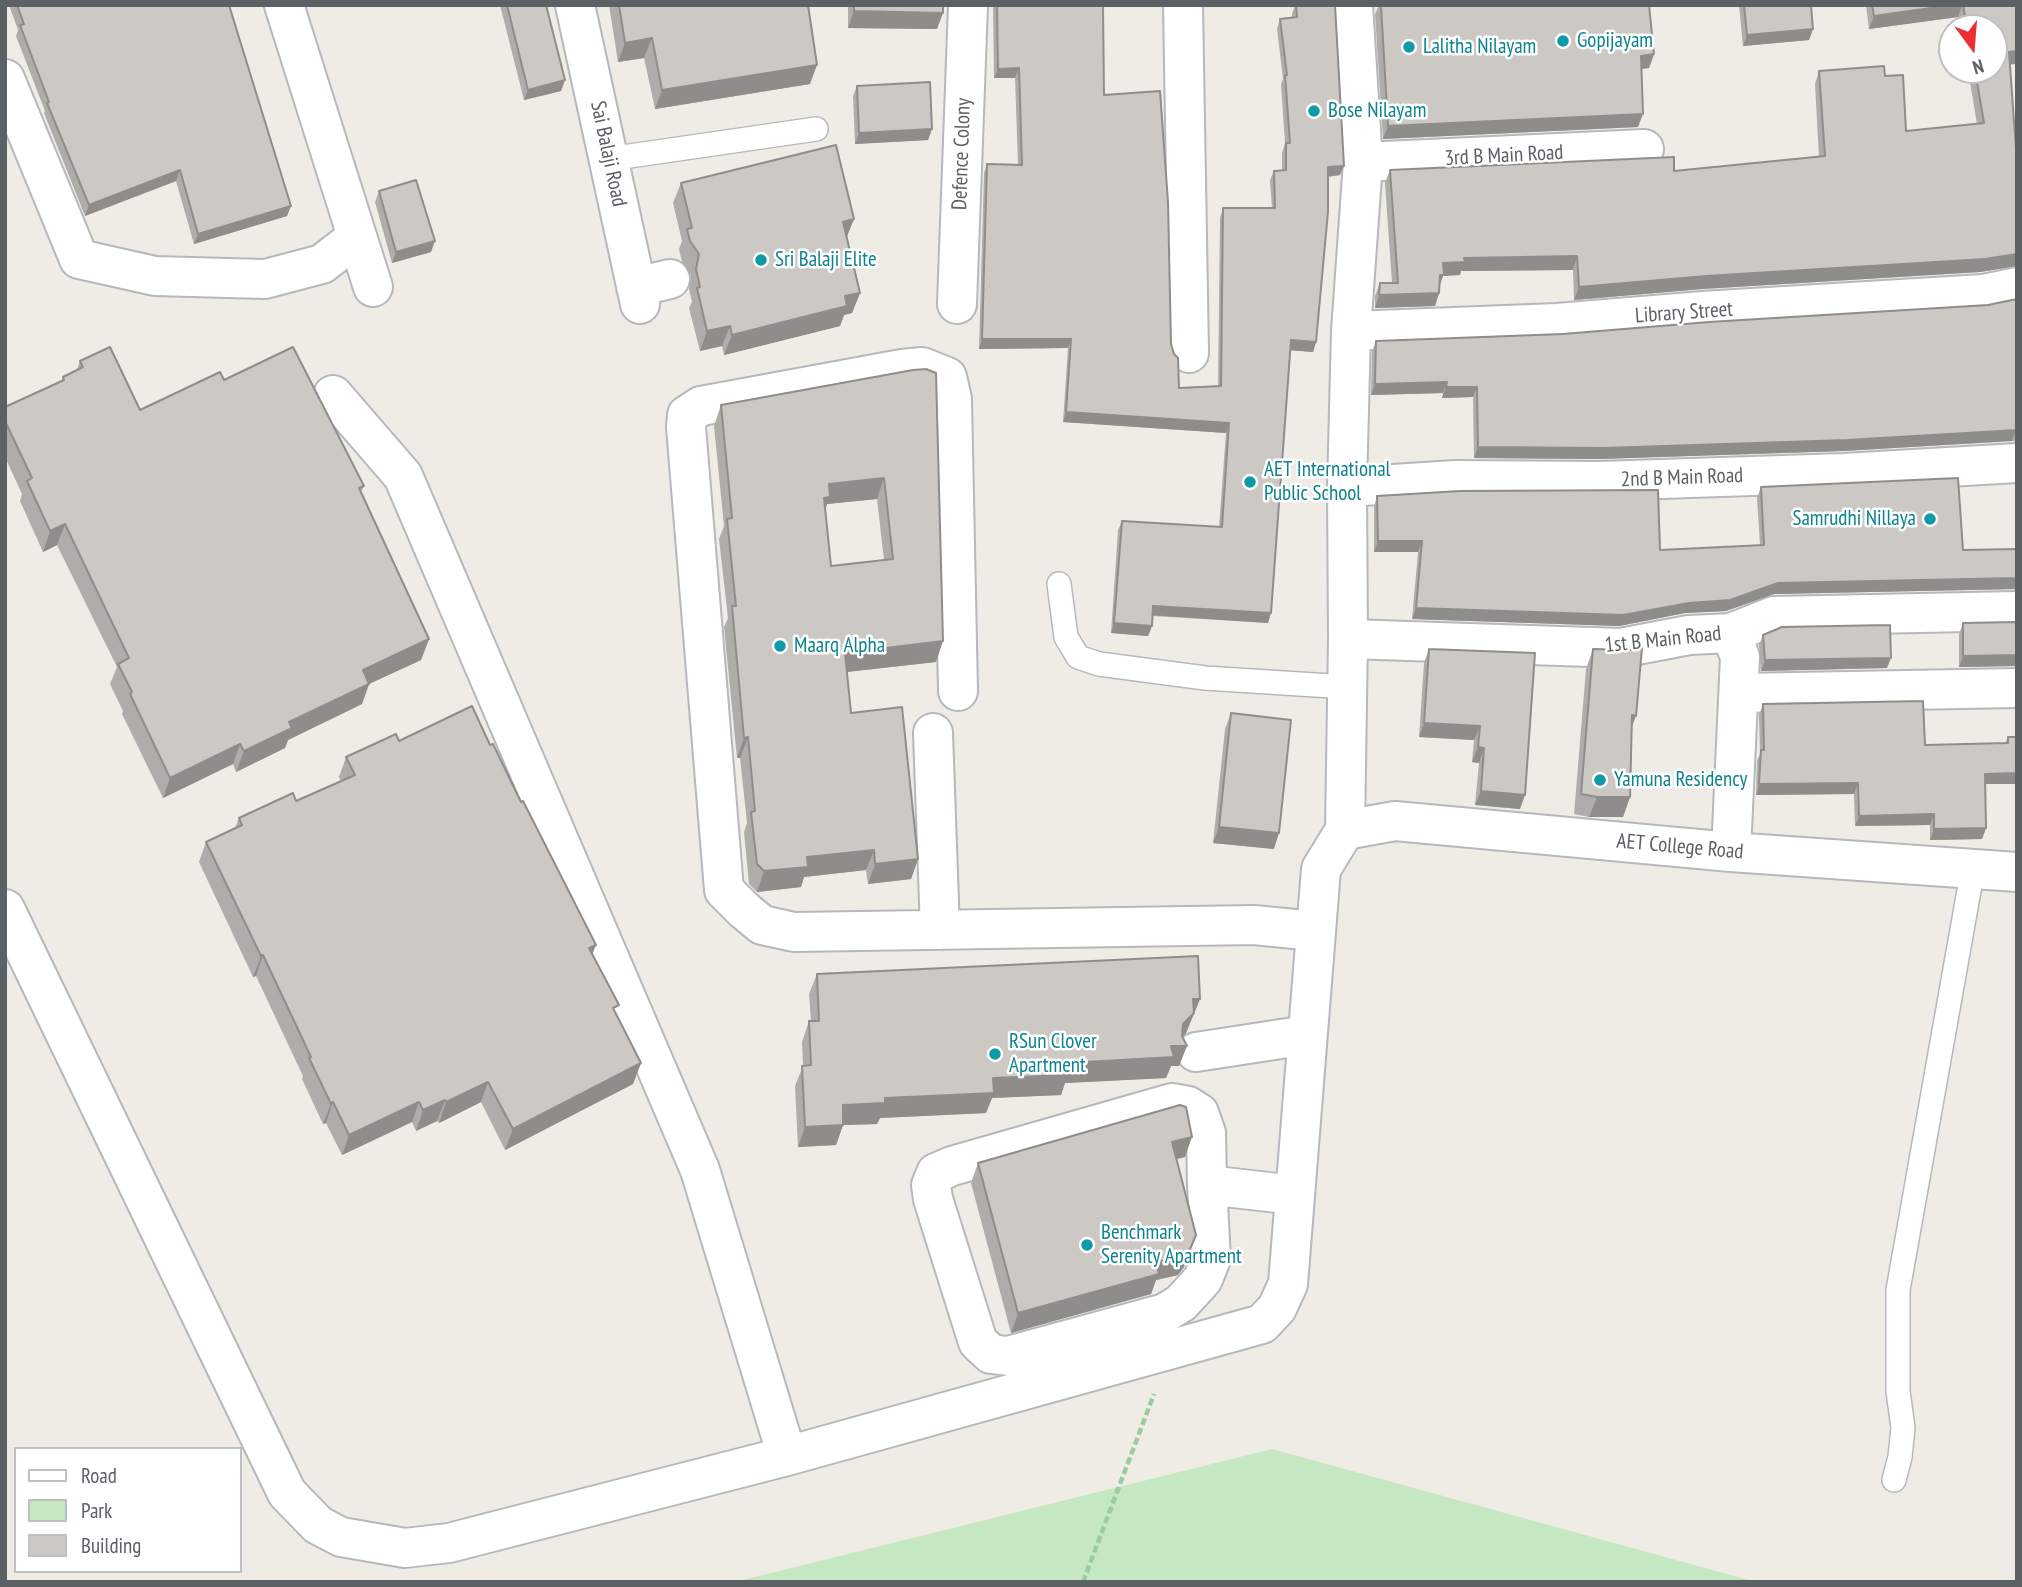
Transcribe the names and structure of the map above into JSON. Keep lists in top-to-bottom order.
{
  "streets": {
    "street": [
      "Sai Balaji Road",
      "Defence Colony",
      "3rd B Main Road",
      "Library Street",
      "2nd B Main Road",
      "1st B Main Road",
      "AET College Road"
    ]
  },
  "places": [
    "Gopijayam",
    "Lalitha Nilayam",
    "Bose Nilayam",
    "Sri Balaji Elite",
    "AET International Public School",
    "Samrudhi Nillaya",
    "Maarq Alpha",
    "Yamuna Residency",
    "RSun Clover Apartment",
    "Benchmark Serenity Apartment"
  ],
  "legend": ["Road", "Park", "Building"],
  "north": "bottom"
}
